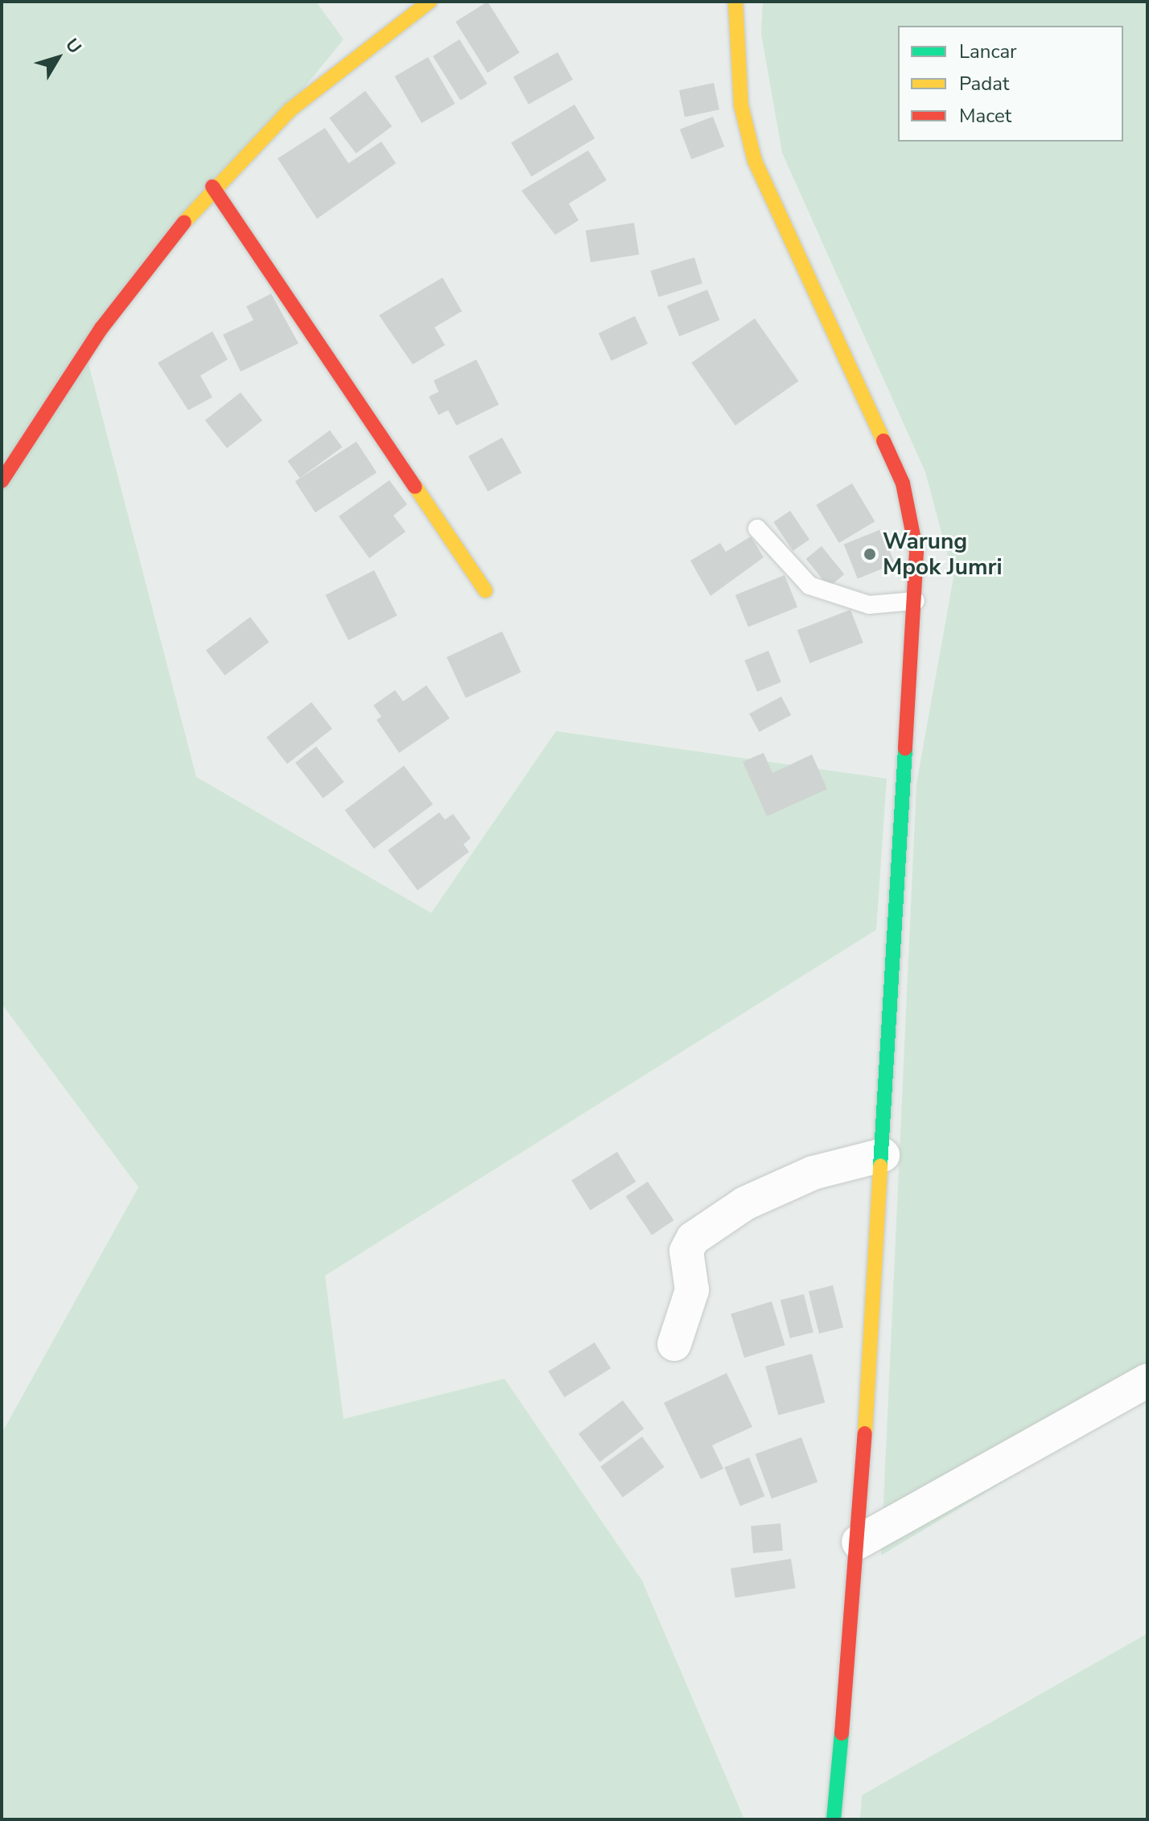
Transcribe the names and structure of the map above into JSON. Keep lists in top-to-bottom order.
{
  "places": ["Warung Mpok Jumri"],
  "legend": ["Lancar", "Padat", "Macet"],
  "north": "top right"
}
